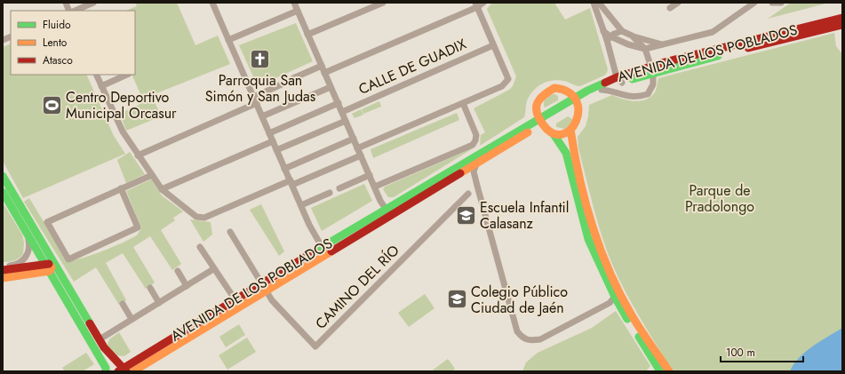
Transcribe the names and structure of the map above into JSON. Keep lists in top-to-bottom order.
{
  "streets": {
    "main road": ["AVENIDA DE LOS POBLADOS"],
    "street": ["CALLE DE GUADIX", "CAMINO DEL RÍO"]
  },
  "crossings": [
    ["AVENIDA DE LOS POBLADOS", "CAMINO DEL RÍO"]
  ],
  "parks": ["Parque de Pradolongo"],
  "places": {
    "church": ["Parroquia San Simón y San Judas"],
    "sports": ["Centro Deportivo Municipal Orcasur"],
    "school or university": ["Escuela Infantil Calasanz", "Colegio Público Ciudad de Jaén"]
  },
  "legend": ["Fluido", "Lento", "Atasco"],
  "scale_bar": "100 m"
}
